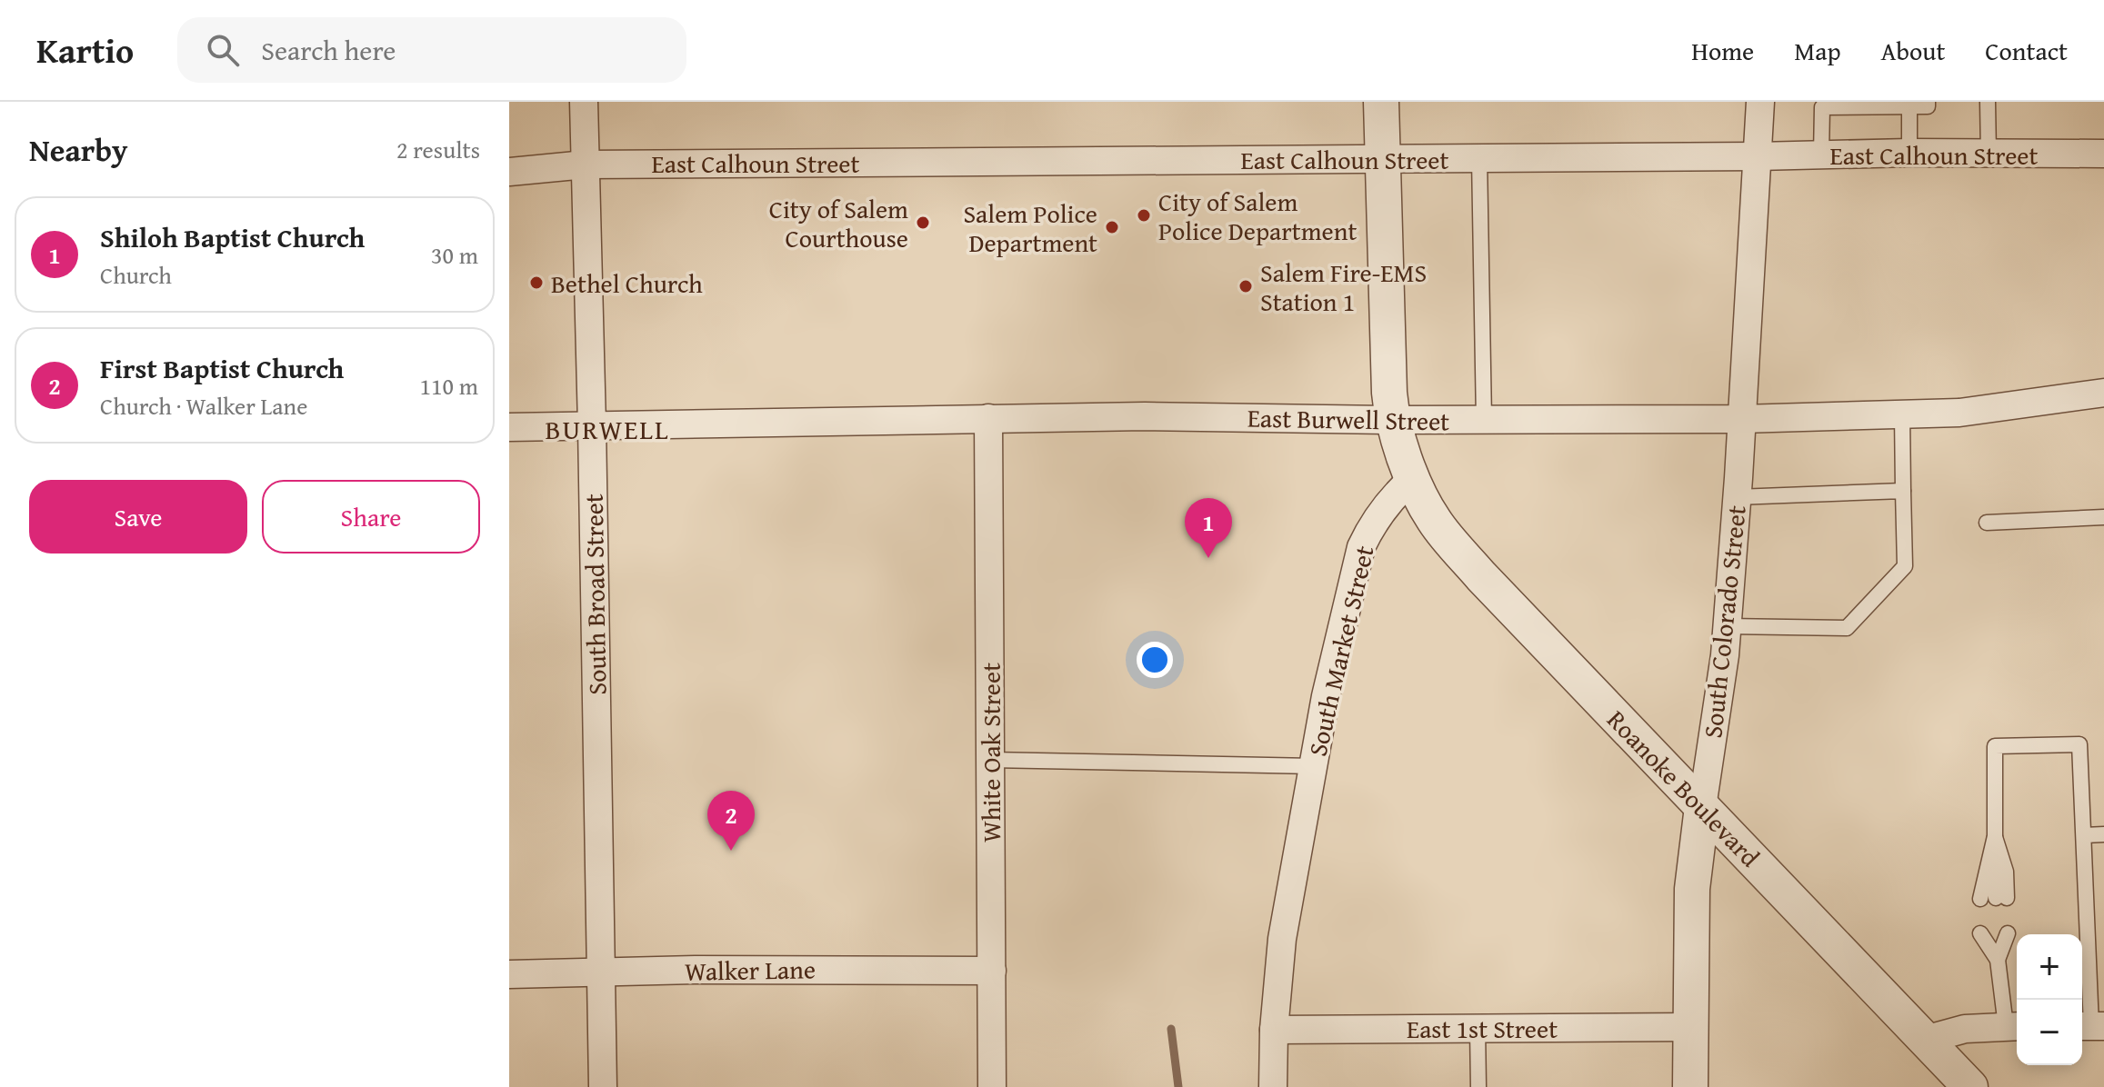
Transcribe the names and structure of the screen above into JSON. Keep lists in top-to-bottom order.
{
  "streets": {
    "street": [
      "East Calhoun Street",
      "East Burwell Street",
      "South Broad Street",
      "South Colorado Street",
      "South Market Street",
      "White Oak Street",
      "Roanoke Boulevard",
      "Walker Lane",
      "East 1st Street"
    ]
  },
  "crossings": [
    ["East Calhoun Street", "South Broad Street"],
    ["East Calhoun Street", "South Colorado Street"],
    ["East Burwell Street", "South Broad Street"],
    ["East Burwell Street", "South Colorado Street"],
    ["East Burwell Street", "White Oak Street"],
    ["South Broad Street", "Walker Lane"],
    ["South Colorado Street", "Roanoke Boulevard"],
    ["South Colorado Street", "East 1st Street"],
    ["South Market Street", "Roanoke Boulevard"],
    ["South Market Street", "East 1st Street"],
    ["White Oak Street", "Walker Lane"]
  ],
  "districts": ["BURWELL"],
  "places": [
    "City of Salem Police Department",
    "City of Salem Courthouse",
    "Salem Police Department",
    "Bethel Church",
    "Salem Fire-EMS Station 1"
  ],
  "page": {
    "header": "Kartio",
    "search": "Search here",
    "nav": [
      "Home",
      "Map",
      "About",
      "Contact"
    ],
    "heading": ["Nearby", "2 results"],
    "list": [
      {
        "mark": "1",
        "name": "Shiloh Baptist Church",
        "note": "Church",
        "value": "30 m"
      },
      {
        "mark": "2",
        "name": "First Baptist Church",
        "note": "Church · Walker Lane",
        "value": "110 m"
      }
    ],
    "buttons": ["Save", "Share"],
    "pins": ["1", "2"],
    "map_buttons": ["+", "−"]
  }
}
